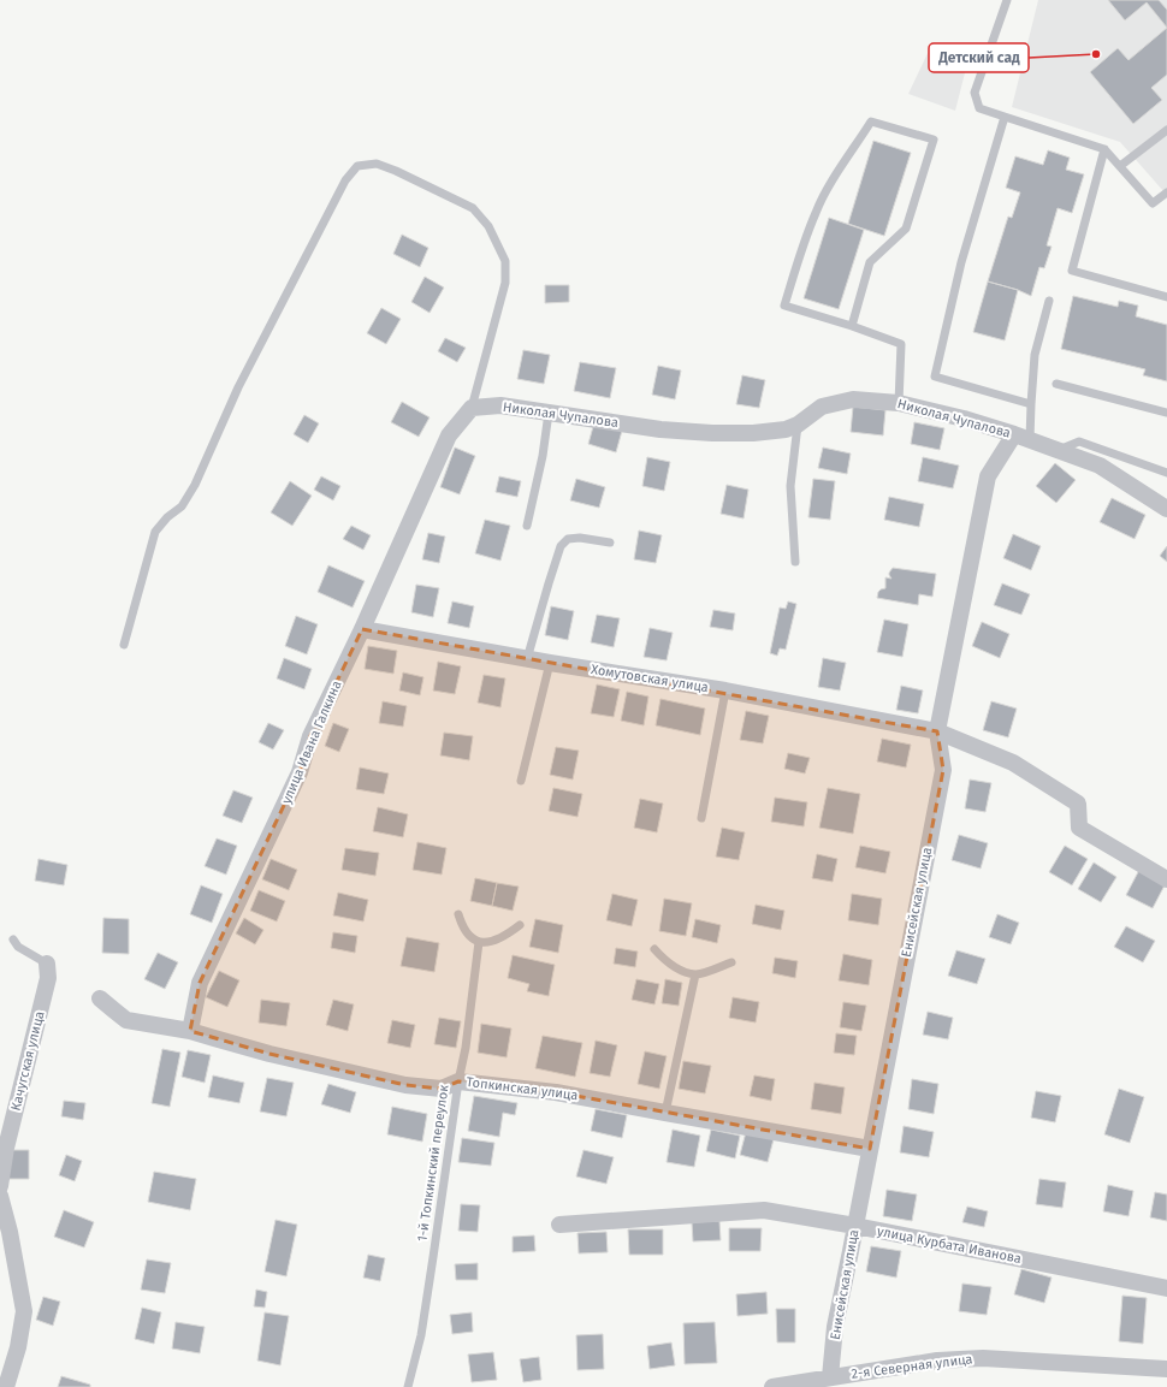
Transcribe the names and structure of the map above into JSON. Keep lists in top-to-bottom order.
{
  "streets": {
    "street": [
      "Николая Чупалова",
      "Хомутовская улица",
      "улица Ивана Галкина",
      "Енисейская улица",
      "Качугская улица",
      "Топкинская улица",
      "улица Курбата Иванова",
      "2-я Северная улица"
    ],
    "lane": ["1-й Топкинский переулок"]
  },
  "crossings": [
    ["Николая Чупалова", "улица Ивана Галкина"],
    ["Николая Чупалова", "Енисейская улица"],
    ["Хомутовская улица", "улица Ивана Галкина"],
    ["Хомутовская улица", "Енисейская улица"],
    ["улица Ивана Галкина", "Топкинская улица"],
    ["Енисейская улица", "Топкинская улица"],
    ["Енисейская улица", "улица Курбата Иванова"],
    ["Енисейская улица", "2-я Северная улица"],
    ["Топкинская улица", "1-й Топкинский переулок"]
  ],
  "places": ["Детский сад"]
}
